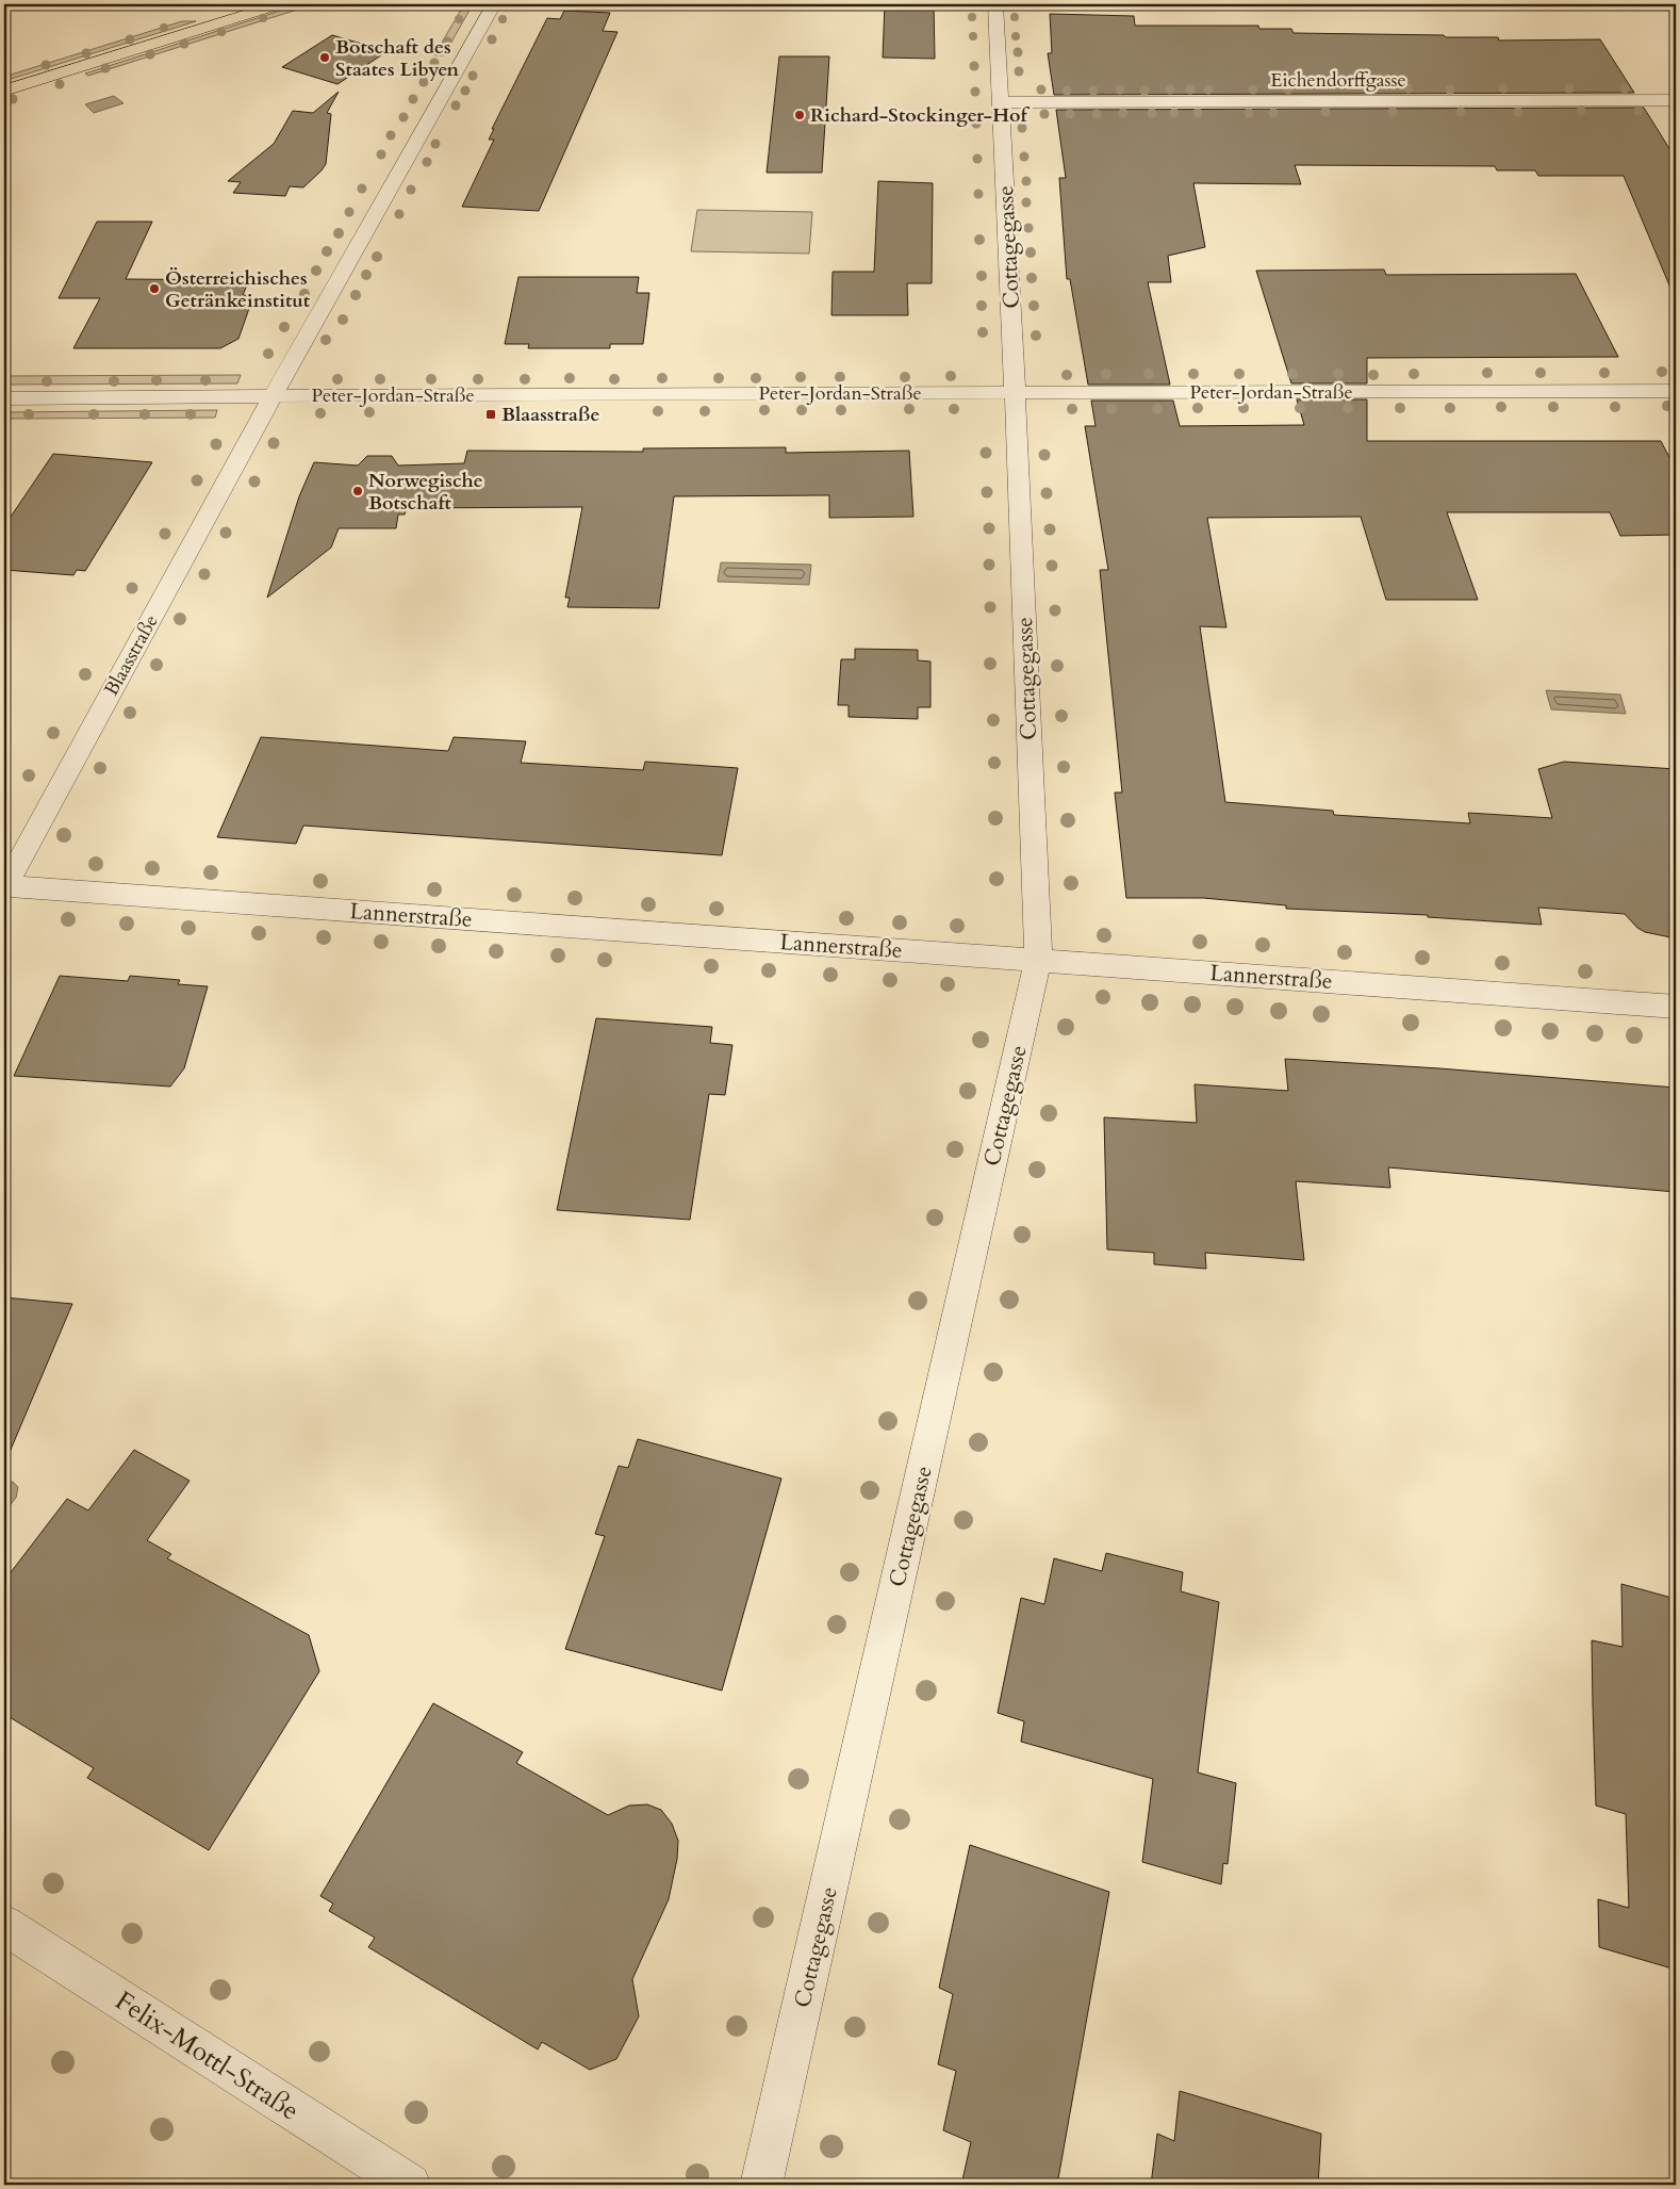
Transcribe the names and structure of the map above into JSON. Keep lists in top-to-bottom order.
{
  "streets": {
    "street": [
      "Eichendorffgasse",
      "Cottagegasse",
      "Peter-Jordan-Straße",
      "Blaasstraße",
      "Lannerstraße",
      "Felix-Mottl-Straße"
    ]
  },
  "crossings": [
    ["Eichendorffgasse", "Cottagegasse"],
    ["Cottagegasse", "Peter-Jordan-Straße"],
    ["Cottagegasse", "Lannerstraße"],
    ["Peter-Jordan-Straße", "Blaasstraße"],
    ["Blaasstraße", "Lannerstraße"]
  ],
  "places": {
    "other": [
      "Botschaft des Staates Libyen",
      "Richard-Stockinger-Hof",
      "Österreichisches Getränkeinstitut",
      "Norwegische Botschaft"
    ],
    "transit": ["Blaasstraße"]
  }
}
